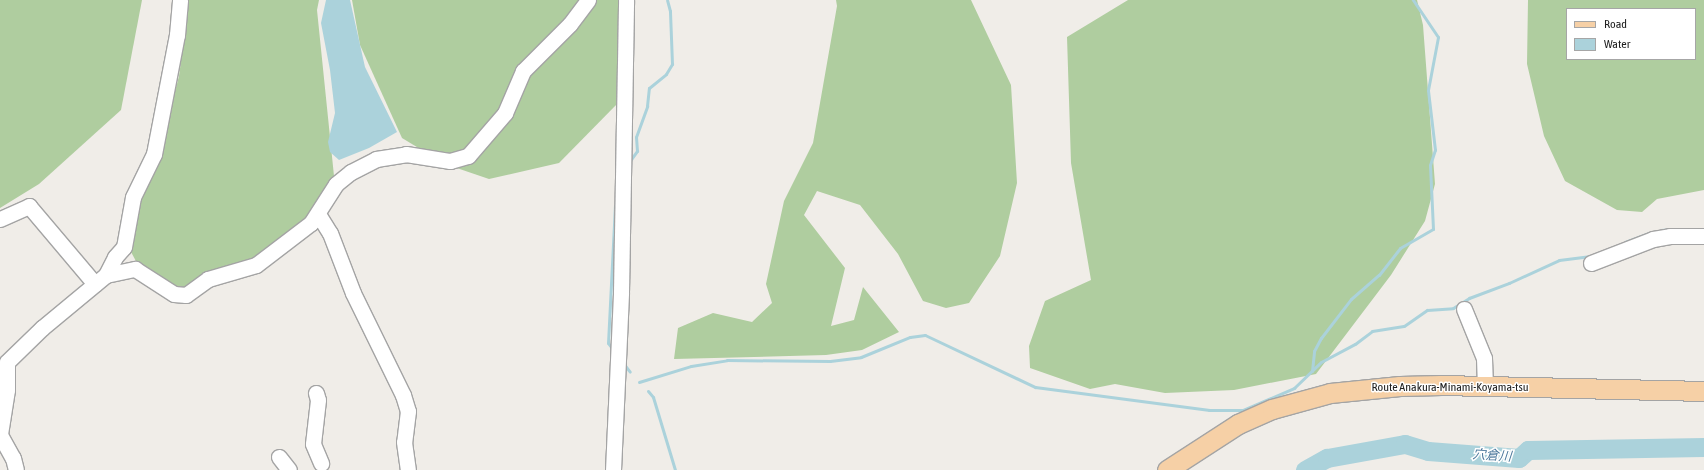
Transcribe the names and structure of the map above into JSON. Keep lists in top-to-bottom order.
{
  "streets": {
    "main road": ["Route Anakura-Minami-Koyama-tsu"]
  },
  "water": ["穴倉川"],
  "legend": ["Road", "Water"]
}
